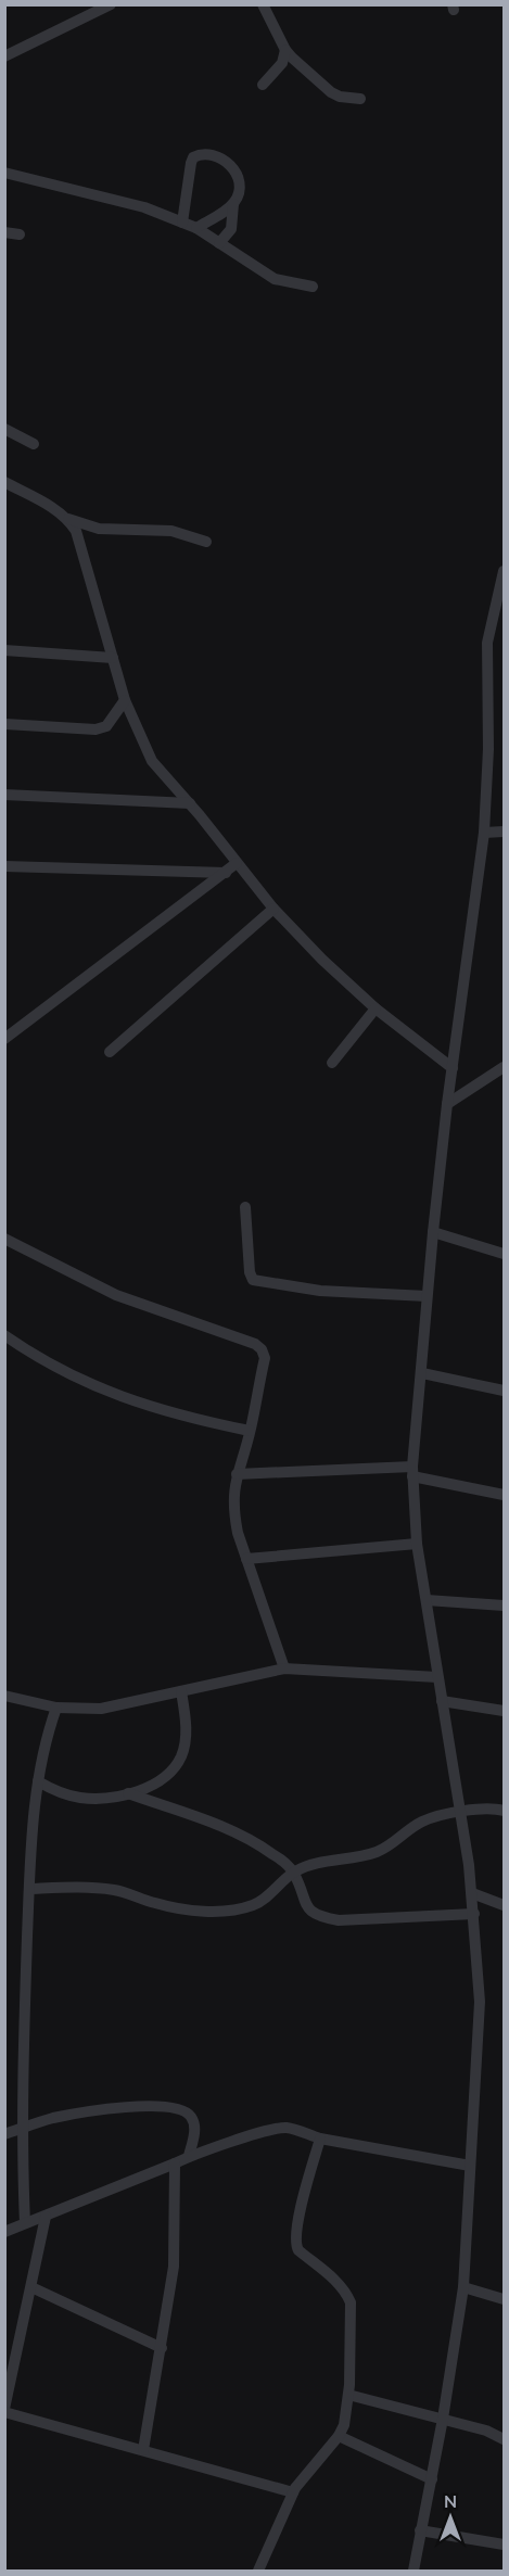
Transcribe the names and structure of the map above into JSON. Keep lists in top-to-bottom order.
{
  "north": "top"
}
